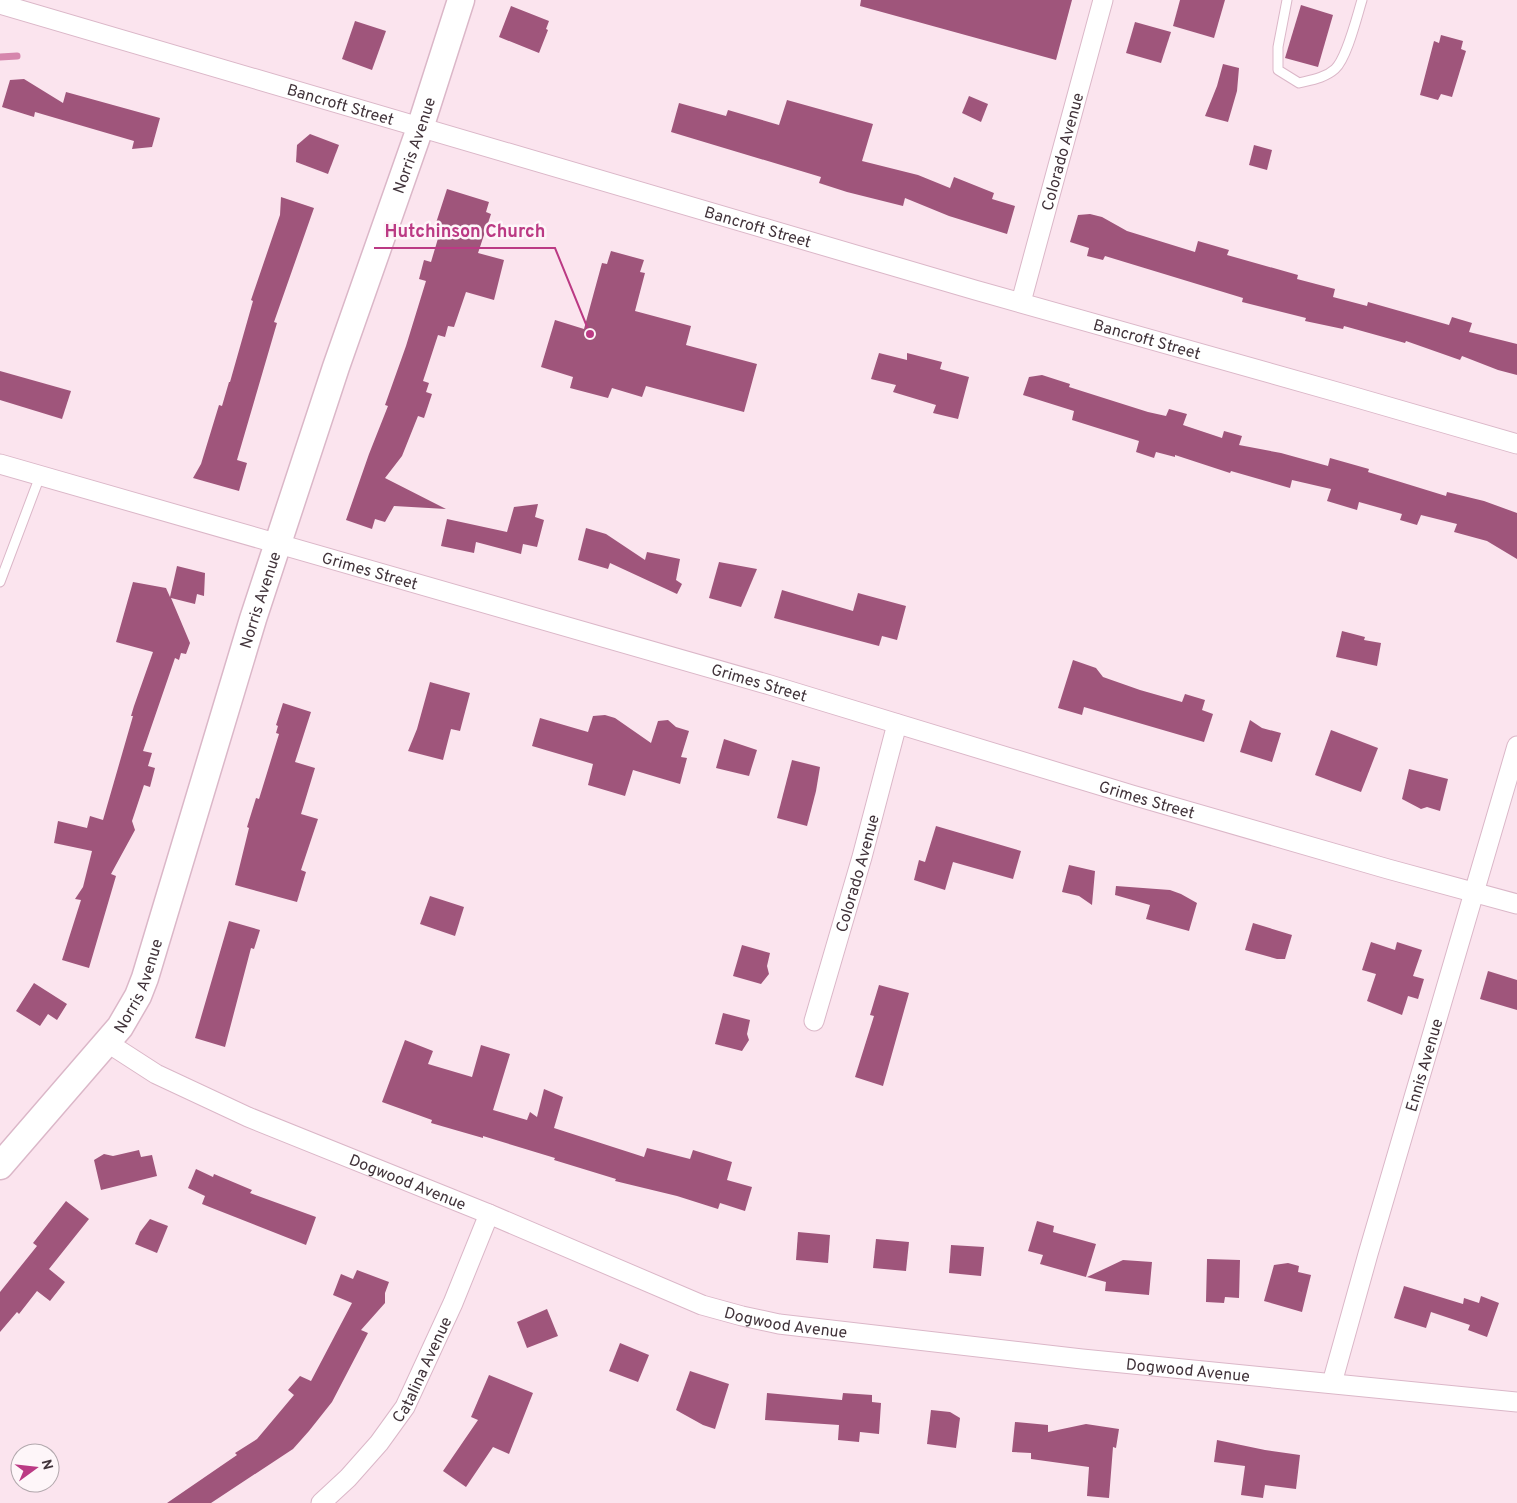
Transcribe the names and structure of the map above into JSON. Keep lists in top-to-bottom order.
{
  "streets": {
    "street": [
      "Bancroft Street",
      "Norris Avenue",
      "Colorado Avenue",
      "Grimes Street",
      "Ennis Avenue",
      "Dogwood Avenue",
      "Catalina Avenue"
    ]
  },
  "crossings": [
    ["Bancroft Street", "Norris Avenue"],
    ["Bancroft Street", "Colorado Avenue"],
    ["Norris Avenue", "Grimes Street"],
    ["Norris Avenue", "Dogwood Avenue"],
    ["Colorado Avenue", "Grimes Street"],
    ["Grimes Street", "Ennis Avenue"],
    ["Ennis Avenue", "Dogwood Avenue"],
    ["Dogwood Avenue", "Catalina Avenue"]
  ],
  "places": ["Hutchinson Church"],
  "north": "right"
}
